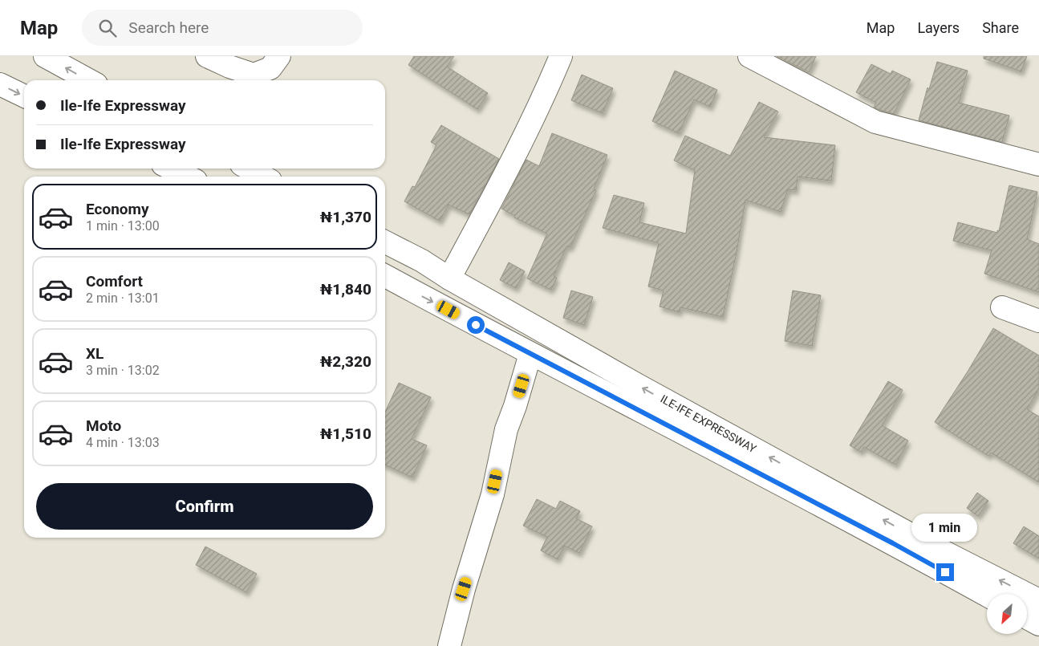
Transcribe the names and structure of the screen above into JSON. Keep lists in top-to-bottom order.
{
  "streets": {
    "main road": ["ILE-IFE EXPRESSWAY"]
  },
  "north": "bottom left",
  "page": {
    "header": "Map",
    "search": "Search here",
    "nav": ["Map", "Layers", "Share"],
    "banner": ["Ile-Ife Expressway", "Ile-Ife Expressway"],
    "list": [
      {
        "name": "Economy",
        "note": "1 min · 13:00",
        "value": "₦1,370"
      },
      {
        "name": "Comfort",
        "note": "2 min · 13:01",
        "value": "₦1,840"
      },
      {
        "name": "XL",
        "note": "3 min · 13:02",
        "value": "₦2,320"
      },
      {
        "name": "Moto",
        "note": "4 min · 13:03",
        "value": "₦1,510"
      }
    ],
    "buttons": "Confirm",
    "bubble": "1 min"
  }
}
